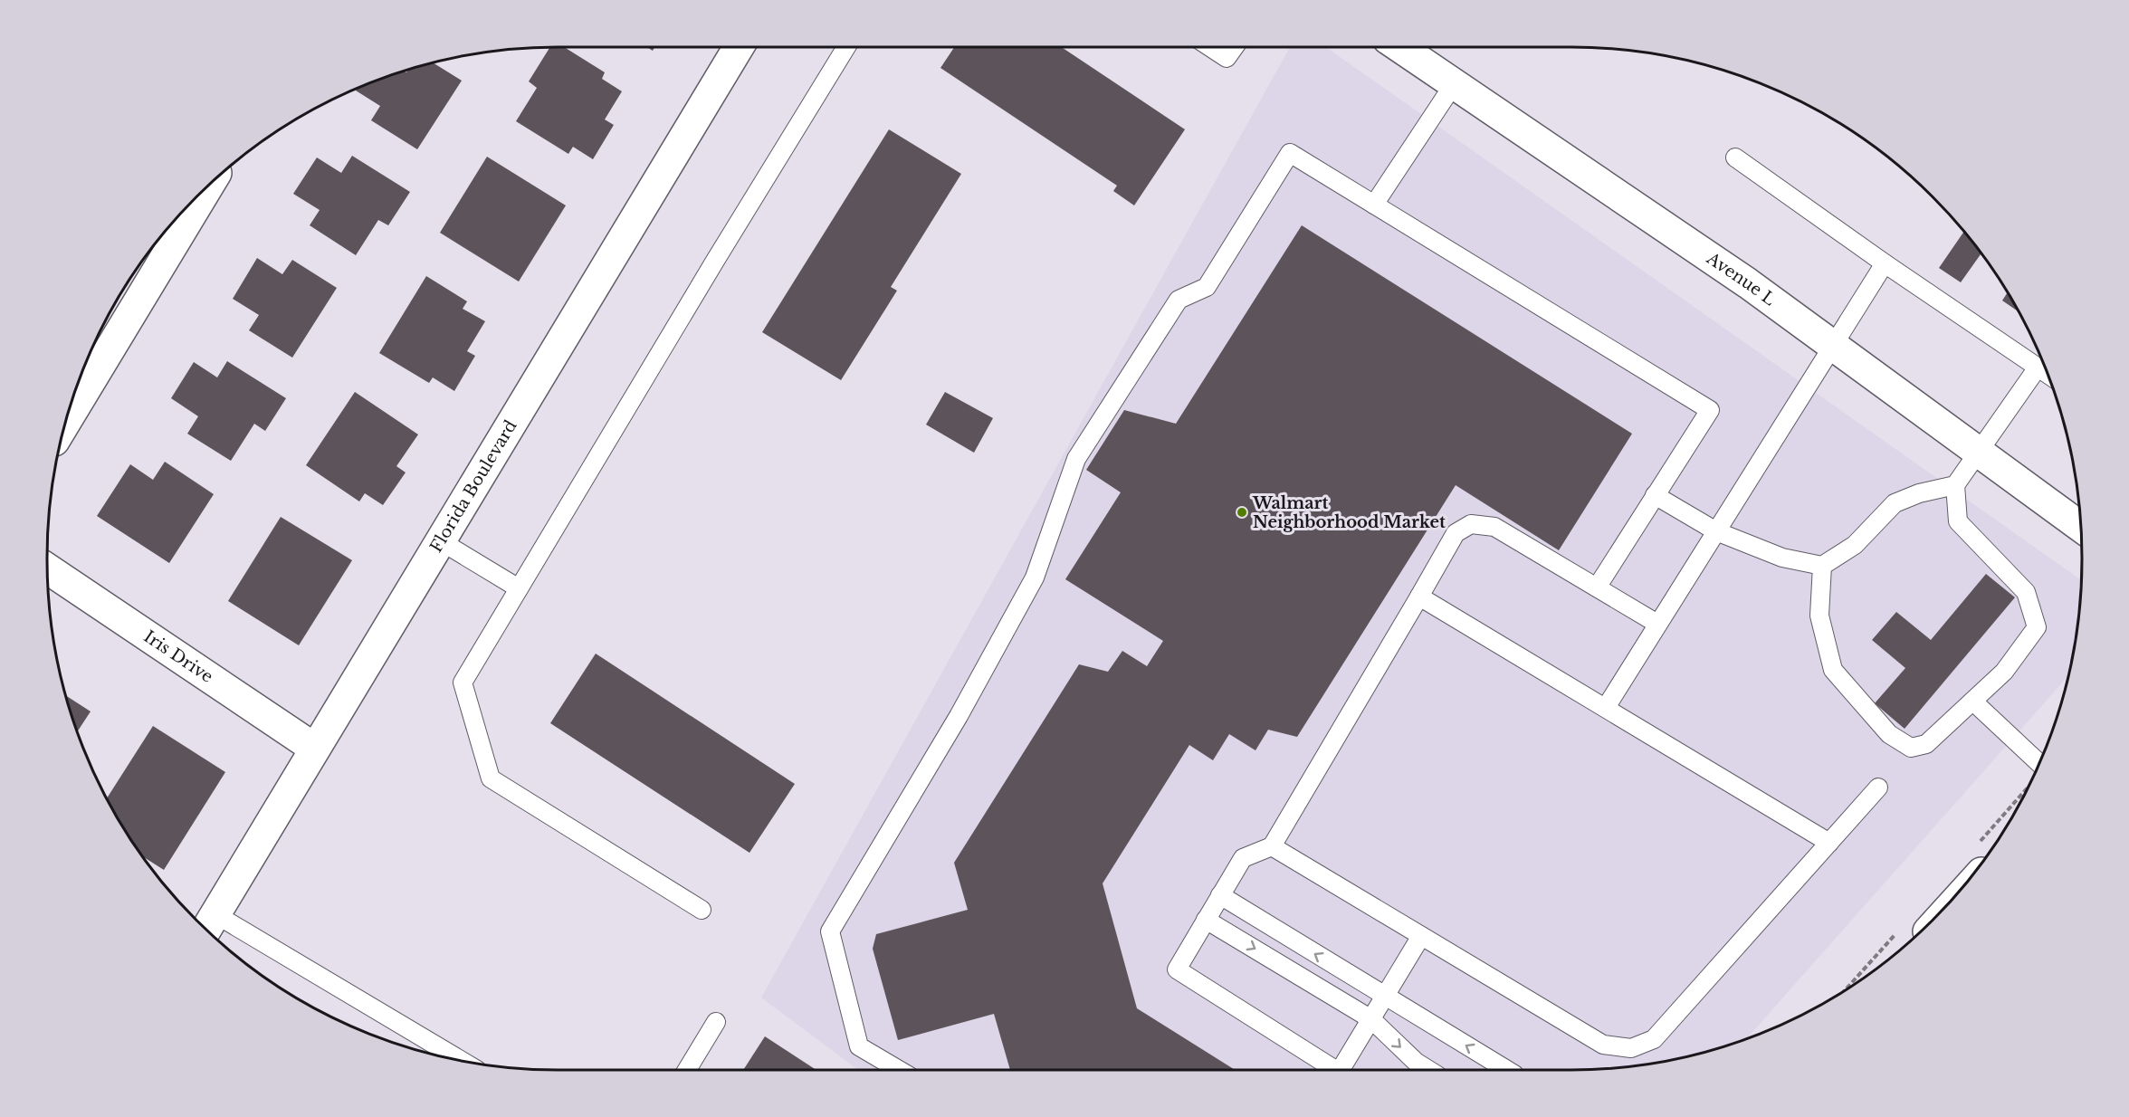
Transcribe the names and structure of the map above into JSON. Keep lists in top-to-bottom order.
{
  "streets": {
    "street": ["Avenue L", "Florida Boulevard", "Iris Drive"]
  },
  "crossings": [
    ["Florida Boulevard", "Iris Drive"]
  ],
  "places": ["Walmart Neighborhood Market"]
}
